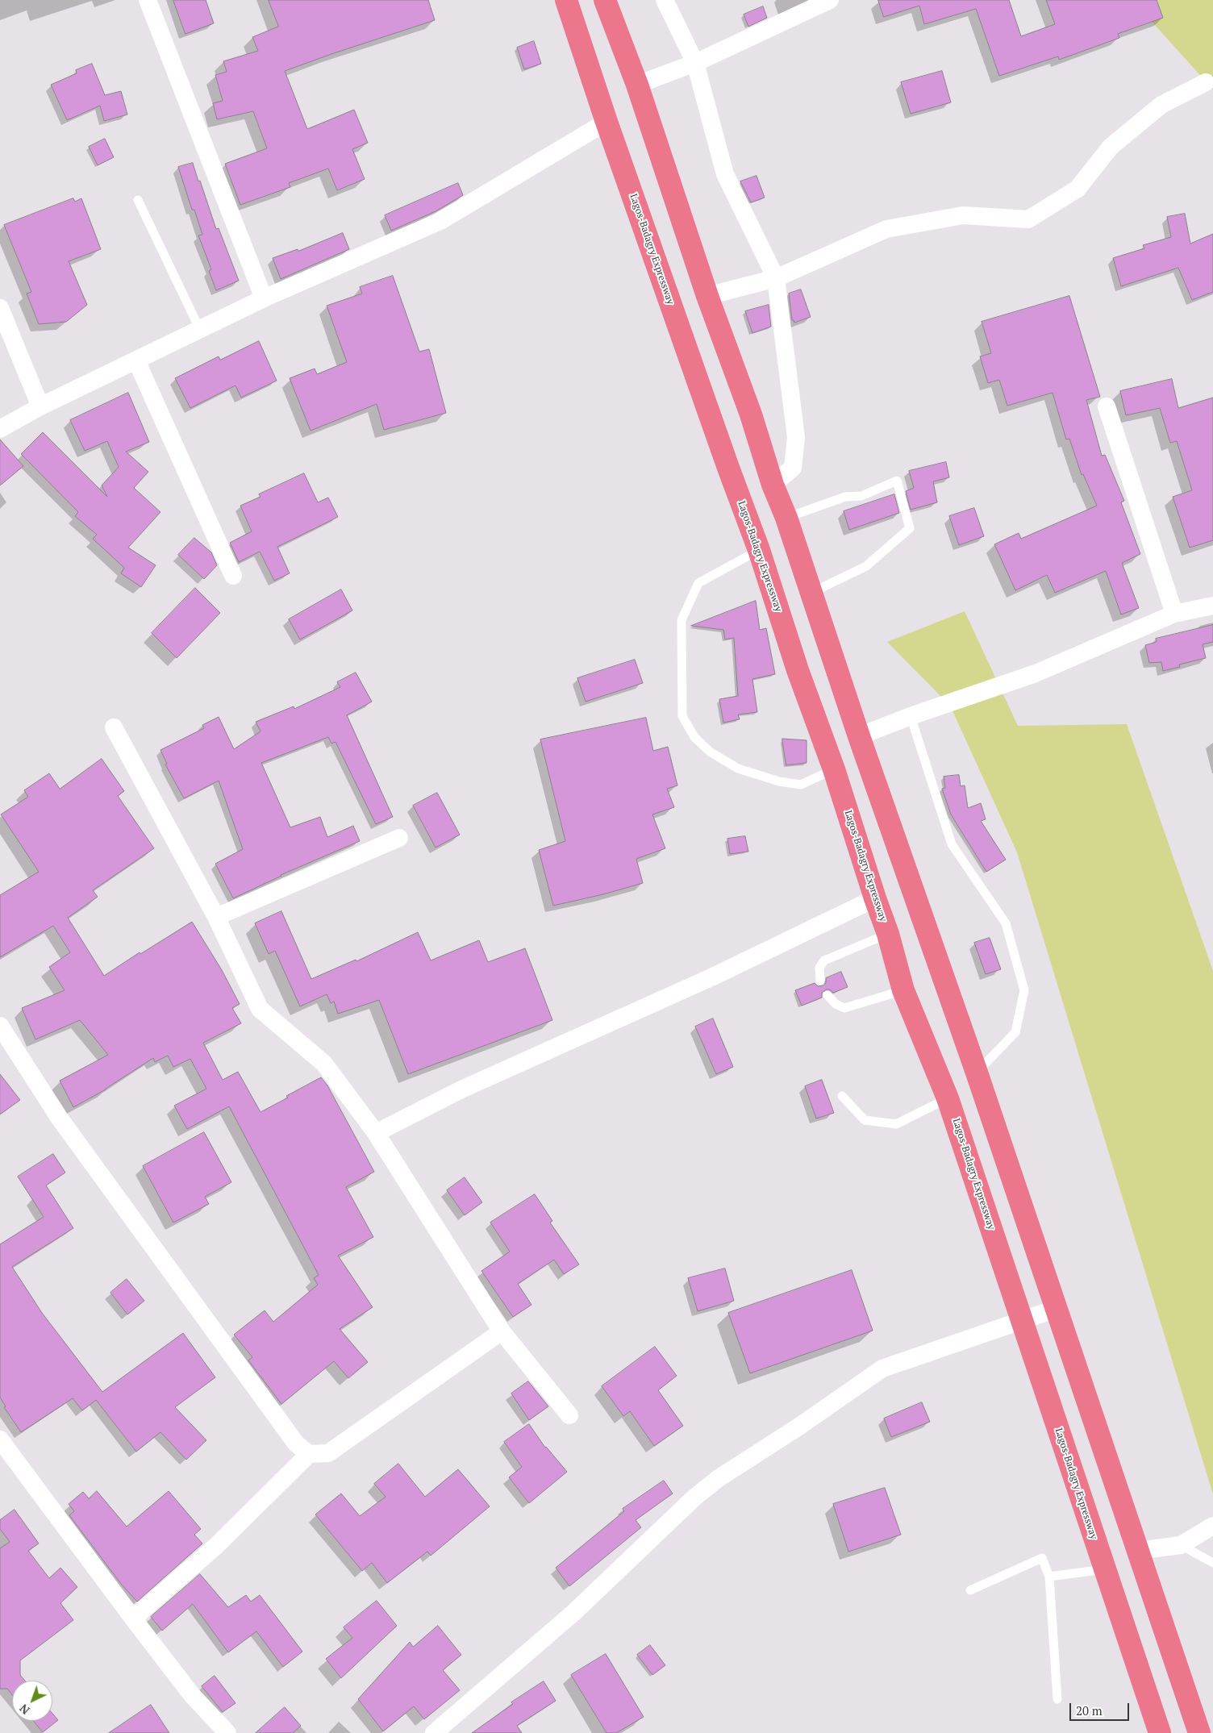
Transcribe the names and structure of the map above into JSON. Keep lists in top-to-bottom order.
{
  "streets": {
    "highway": ["Lagos-Badagry Expressway"]
  },
  "scale_bar": "20 m",
  "north": "bottom left"
}
